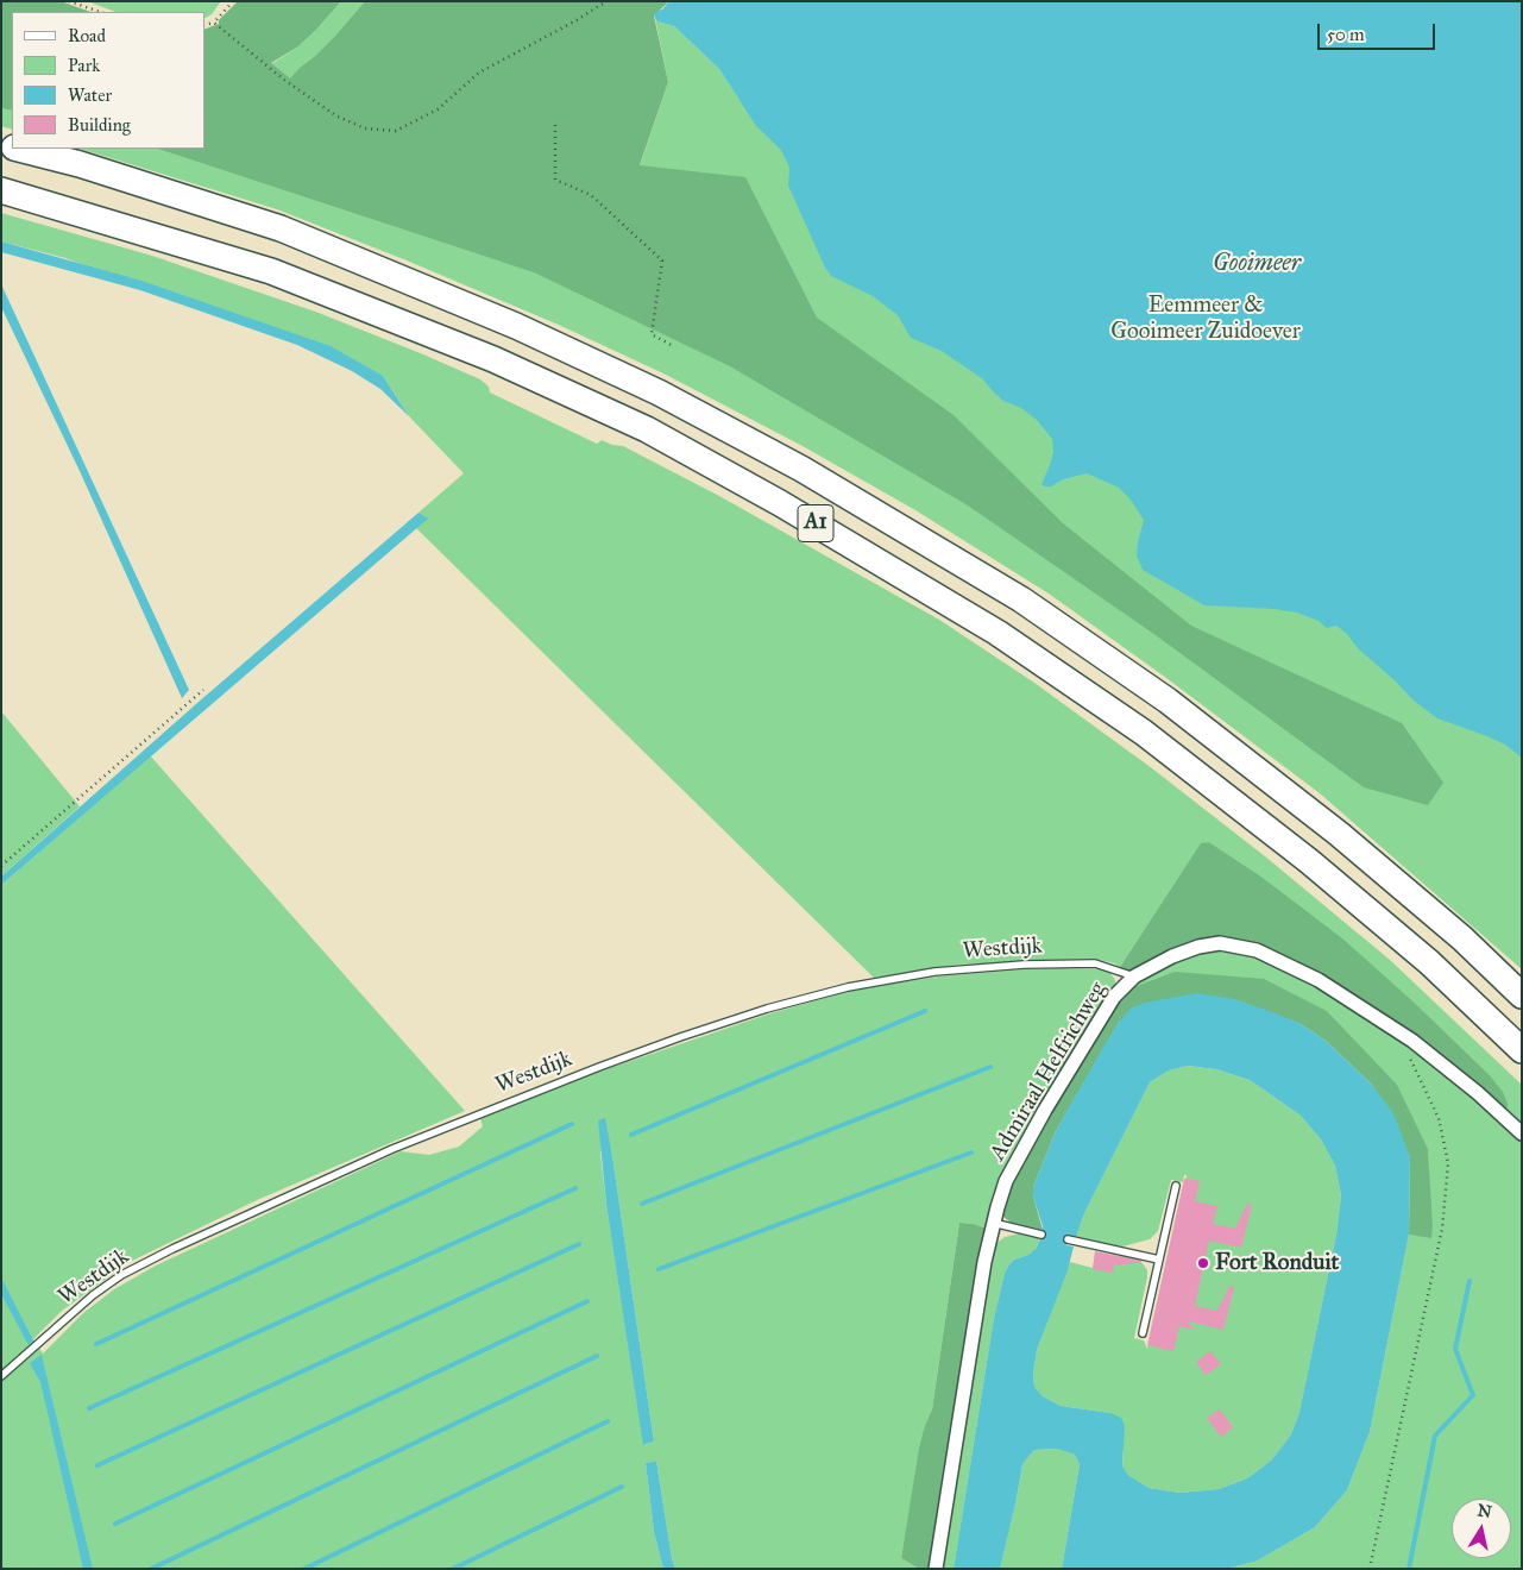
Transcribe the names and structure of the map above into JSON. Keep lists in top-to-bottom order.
{
  "streets": {
    "highway": ["A1"],
    "street": ["Admiraal Helfrichweg"],
    "lane": ["Westdijk"]
  },
  "crossings": [
    ["Westdijk", "Admiraal Helfrichweg"]
  ],
  "water": ["Gooimeer"],
  "parks": ["Eemmeer & Gooimeer Zuidoever"],
  "places": ["Fort Ronduit"],
  "legend": [
    "Road",
    "Park",
    "Water",
    "Building"
  ],
  "scale_bar": "50 m",
  "north": "top"
}
